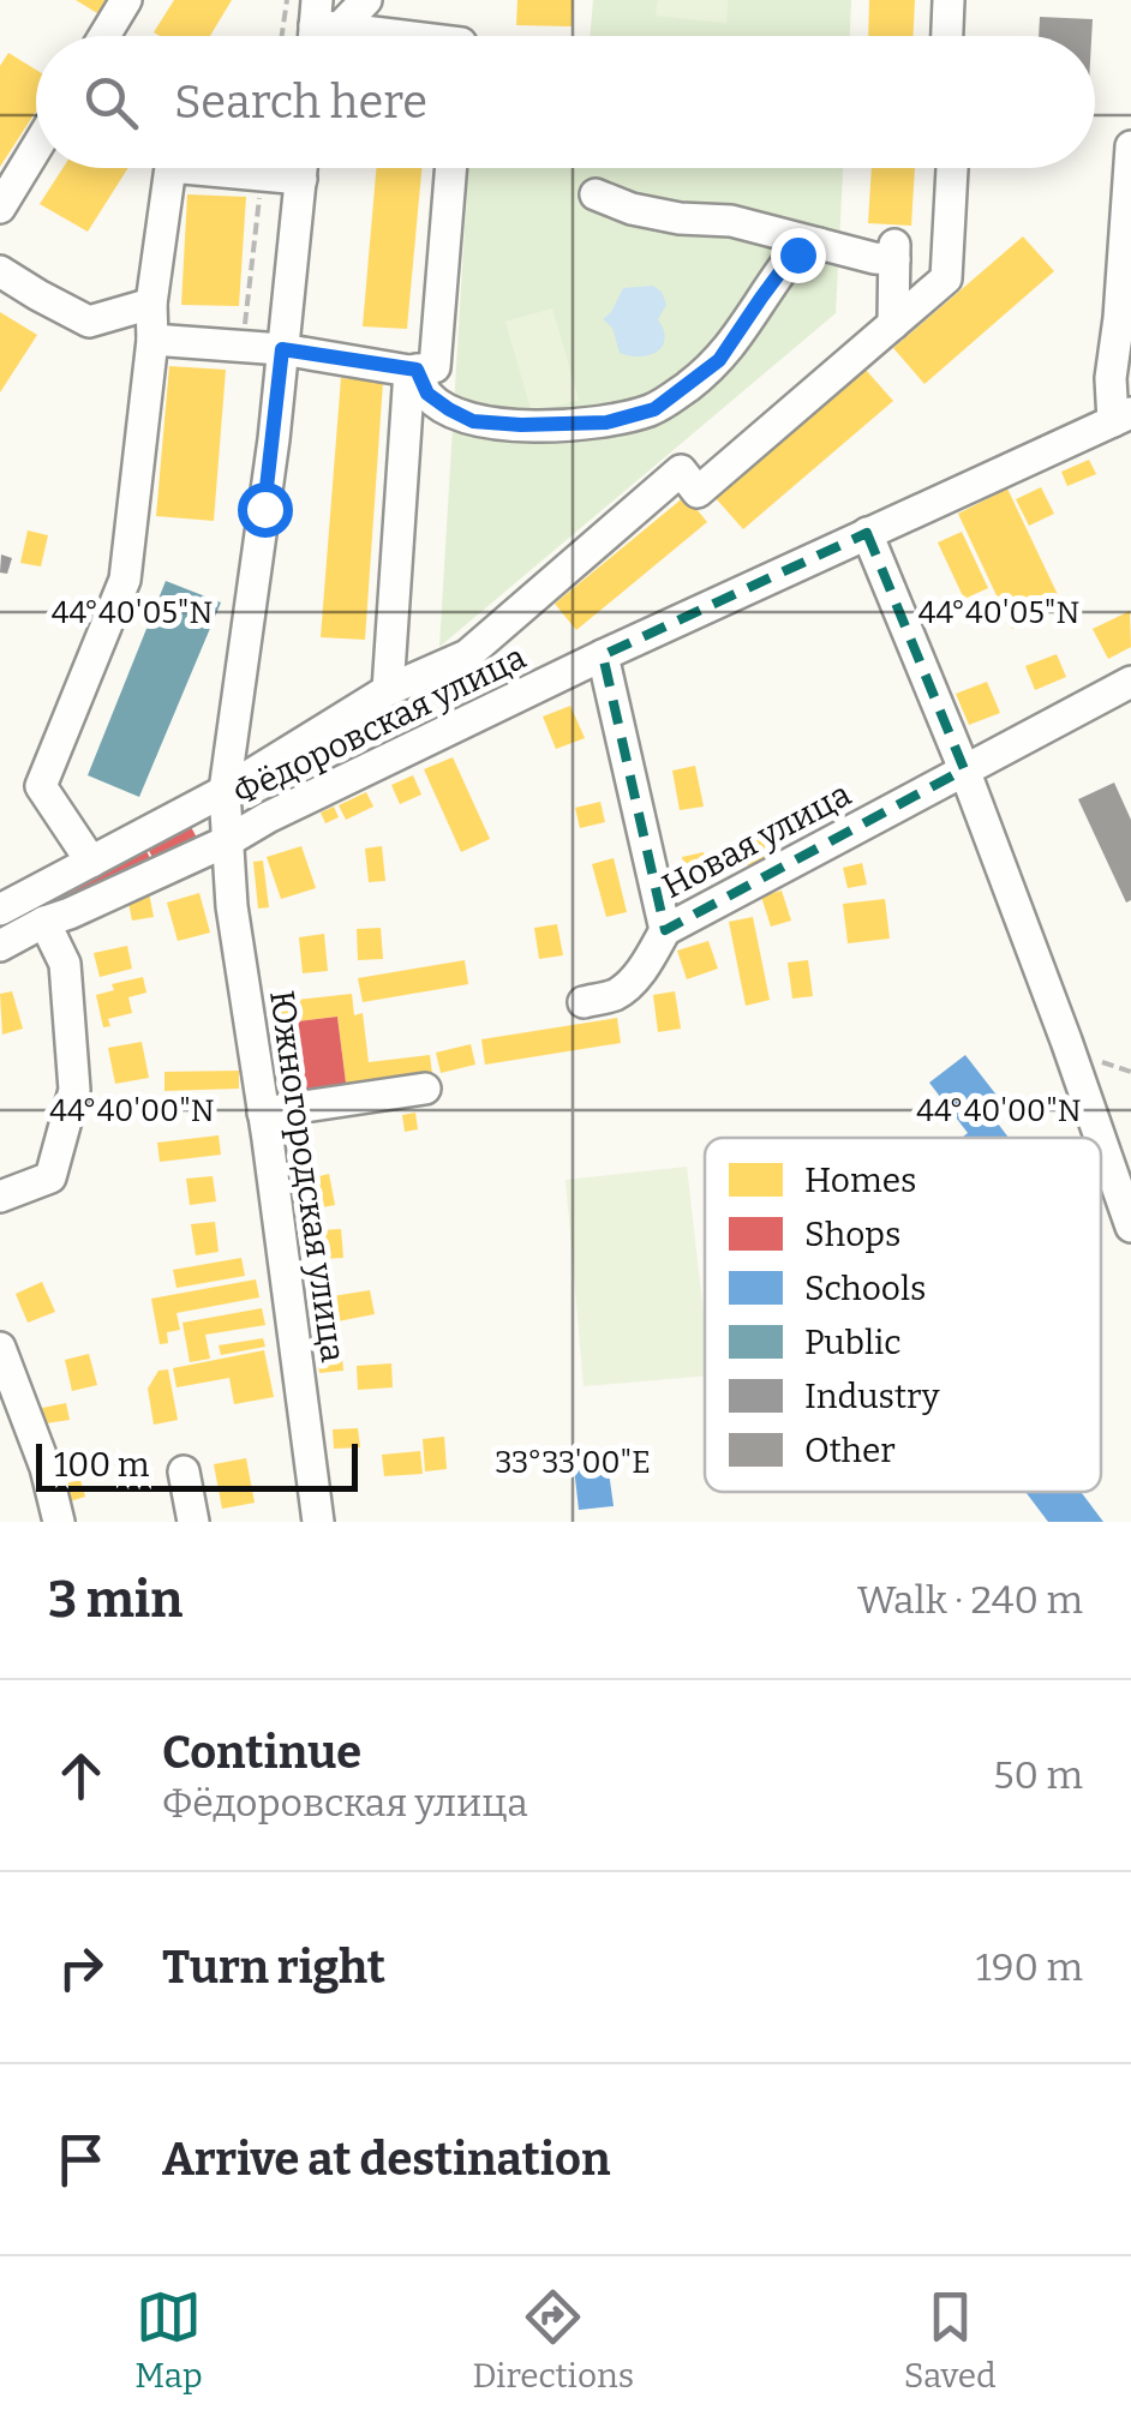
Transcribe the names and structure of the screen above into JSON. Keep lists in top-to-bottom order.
{
  "streets": {
    "street": ["Фёдоровская улица", "Новая улица", "Южногородская улица"]
  },
  "crossings": [
    ["Фёдоровская улица", "Новая улица"],
    ["Фёдоровская улица", "Южногородская улица"]
  ],
  "legend": [
    "Homes",
    "Shops",
    "Schools",
    "Public",
    "Industry",
    "Other"
  ],
  "scale_bar": "100 m",
  "page": {
    "search": "Search here",
    "scale": "100 m",
    "heading": ["3 min", "Walk · 240 m"],
    "list": [
      ["Continue", "Фёдоровская улица", "50 m"],
      ["Turn right", "190 m"],
      "Arrive at destination"
    ],
    "nav": ["Map", "Directions", "Saved"]
  },
  "coordinates": ["44°40'05\"N", "44°40'00\"N", "33°33'00\"E"]
}
